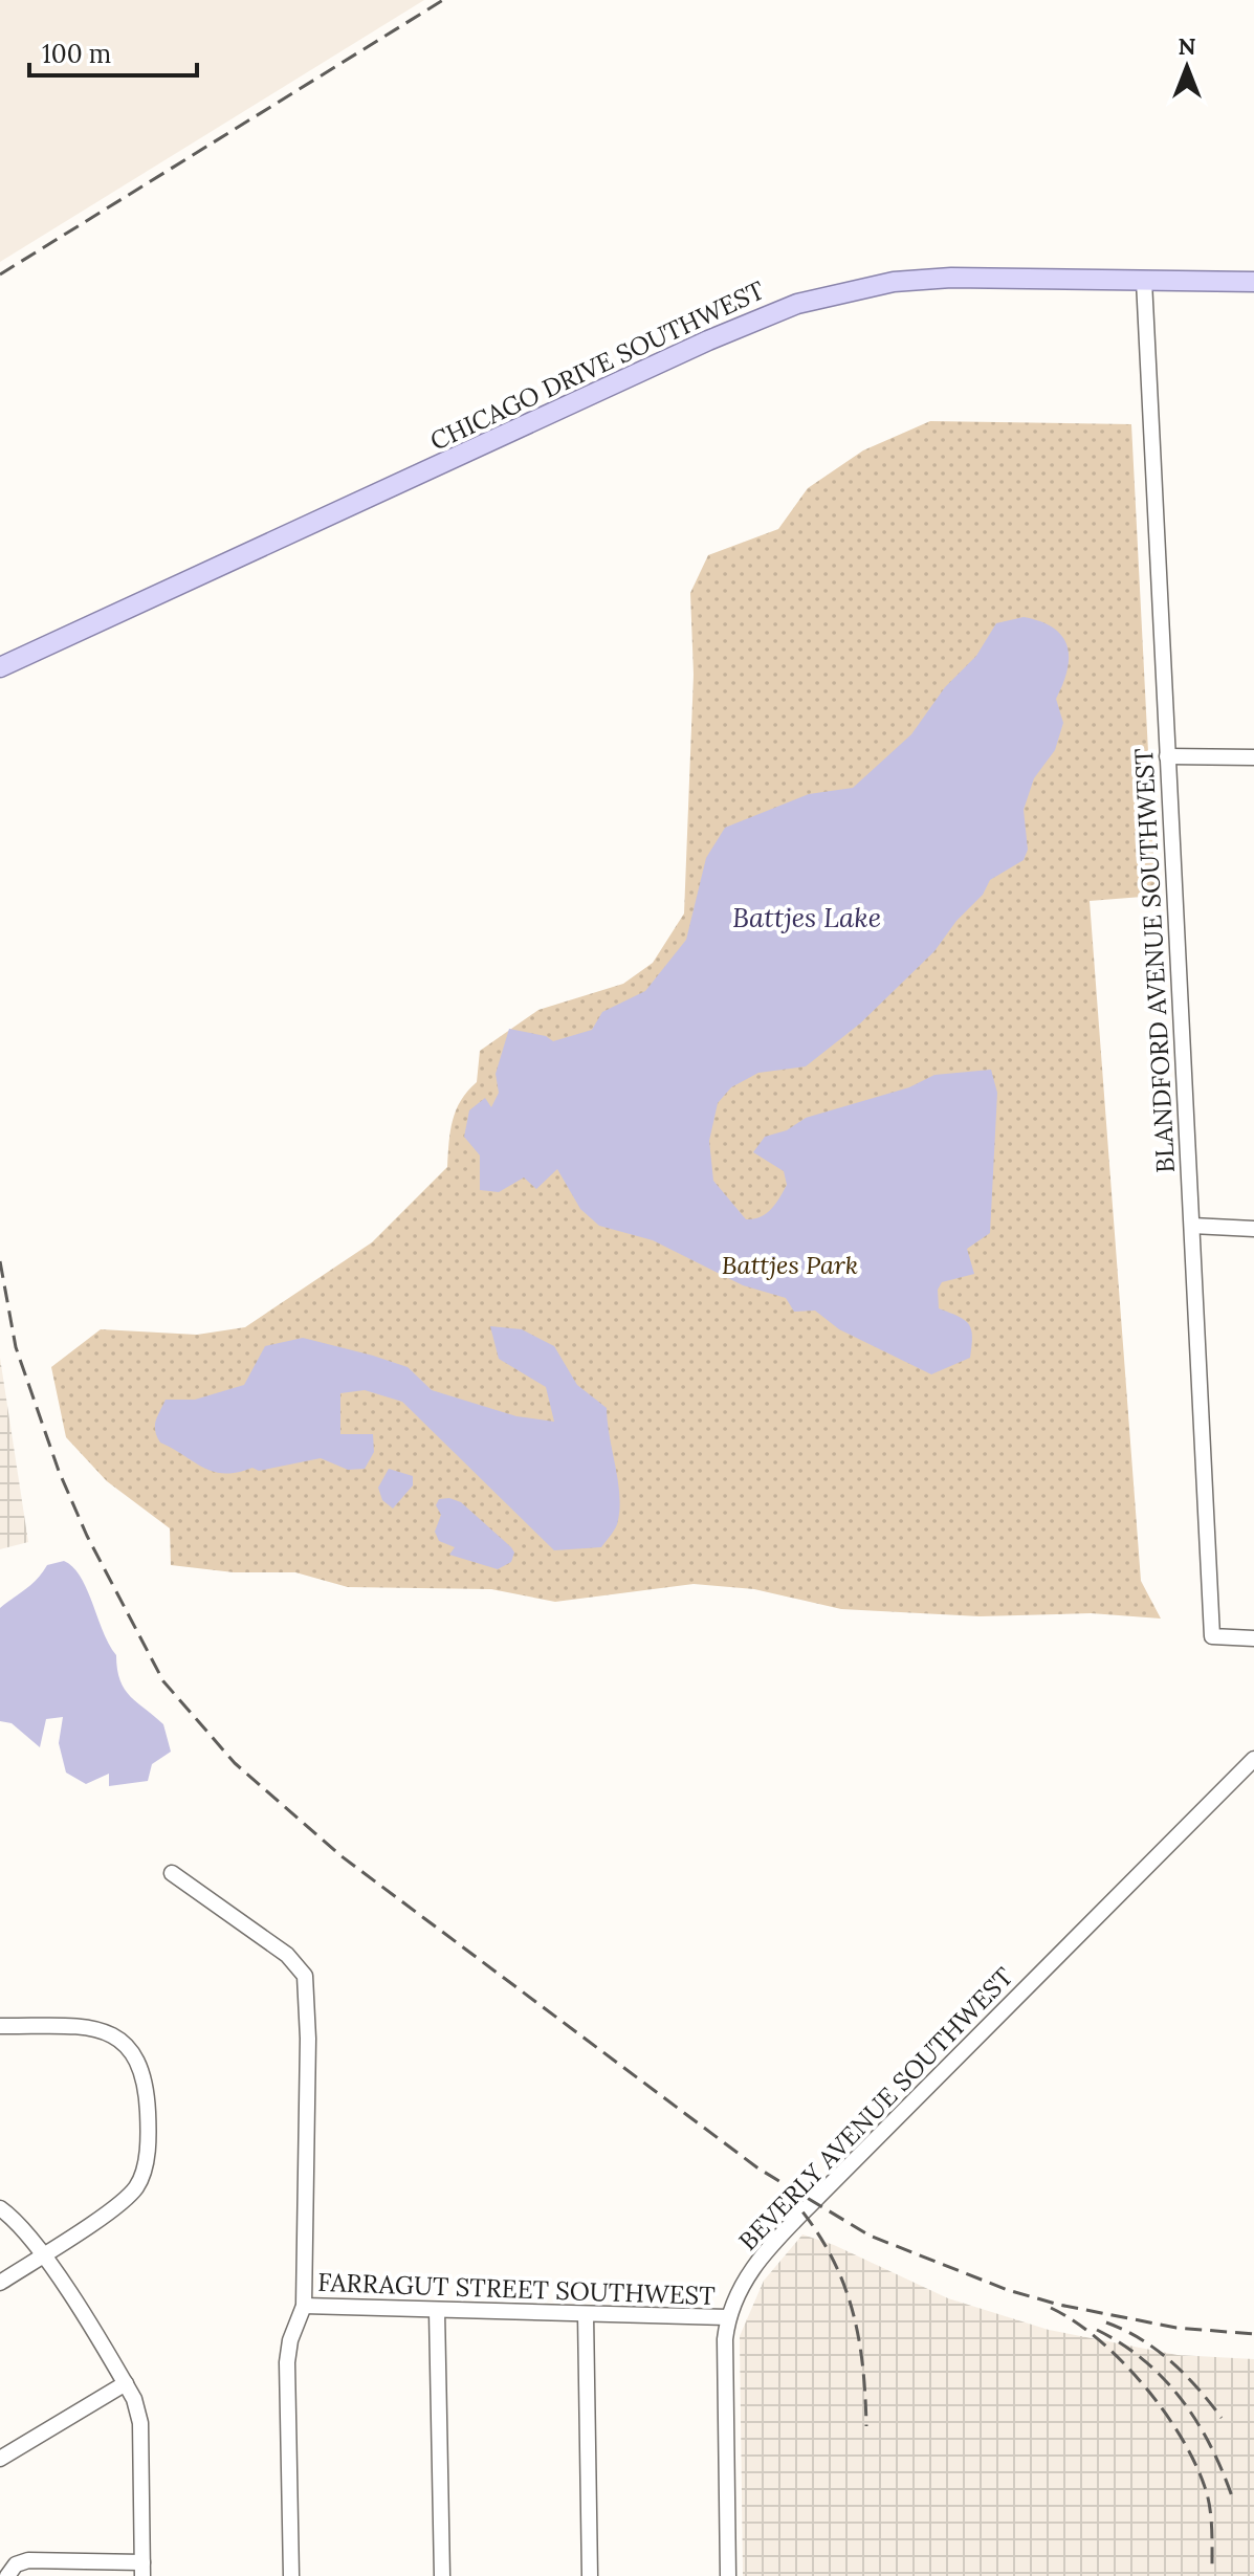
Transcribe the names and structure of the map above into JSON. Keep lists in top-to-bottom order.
{
  "streets": {
    "main road": ["CHICAGO DRIVE SOUTHWEST"],
    "street": ["BLANDFORD AVENUE SOUTHWEST", "BEVERLY AVENUE SOUTHWEST", "FARRAGUT STREET SOUTHWEST"]
  },
  "crossings": [
    ["CHICAGO DRIVE SOUTHWEST", "BLANDFORD AVENUE SOUTHWEST"],
    ["BEVERLY AVENUE SOUTHWEST", "FARRAGUT STREET SOUTHWEST"]
  ],
  "water": ["Battjes Lake"],
  "parks": ["Battjes Park"],
  "scale_bar": "100 m",
  "north": "top"
}
